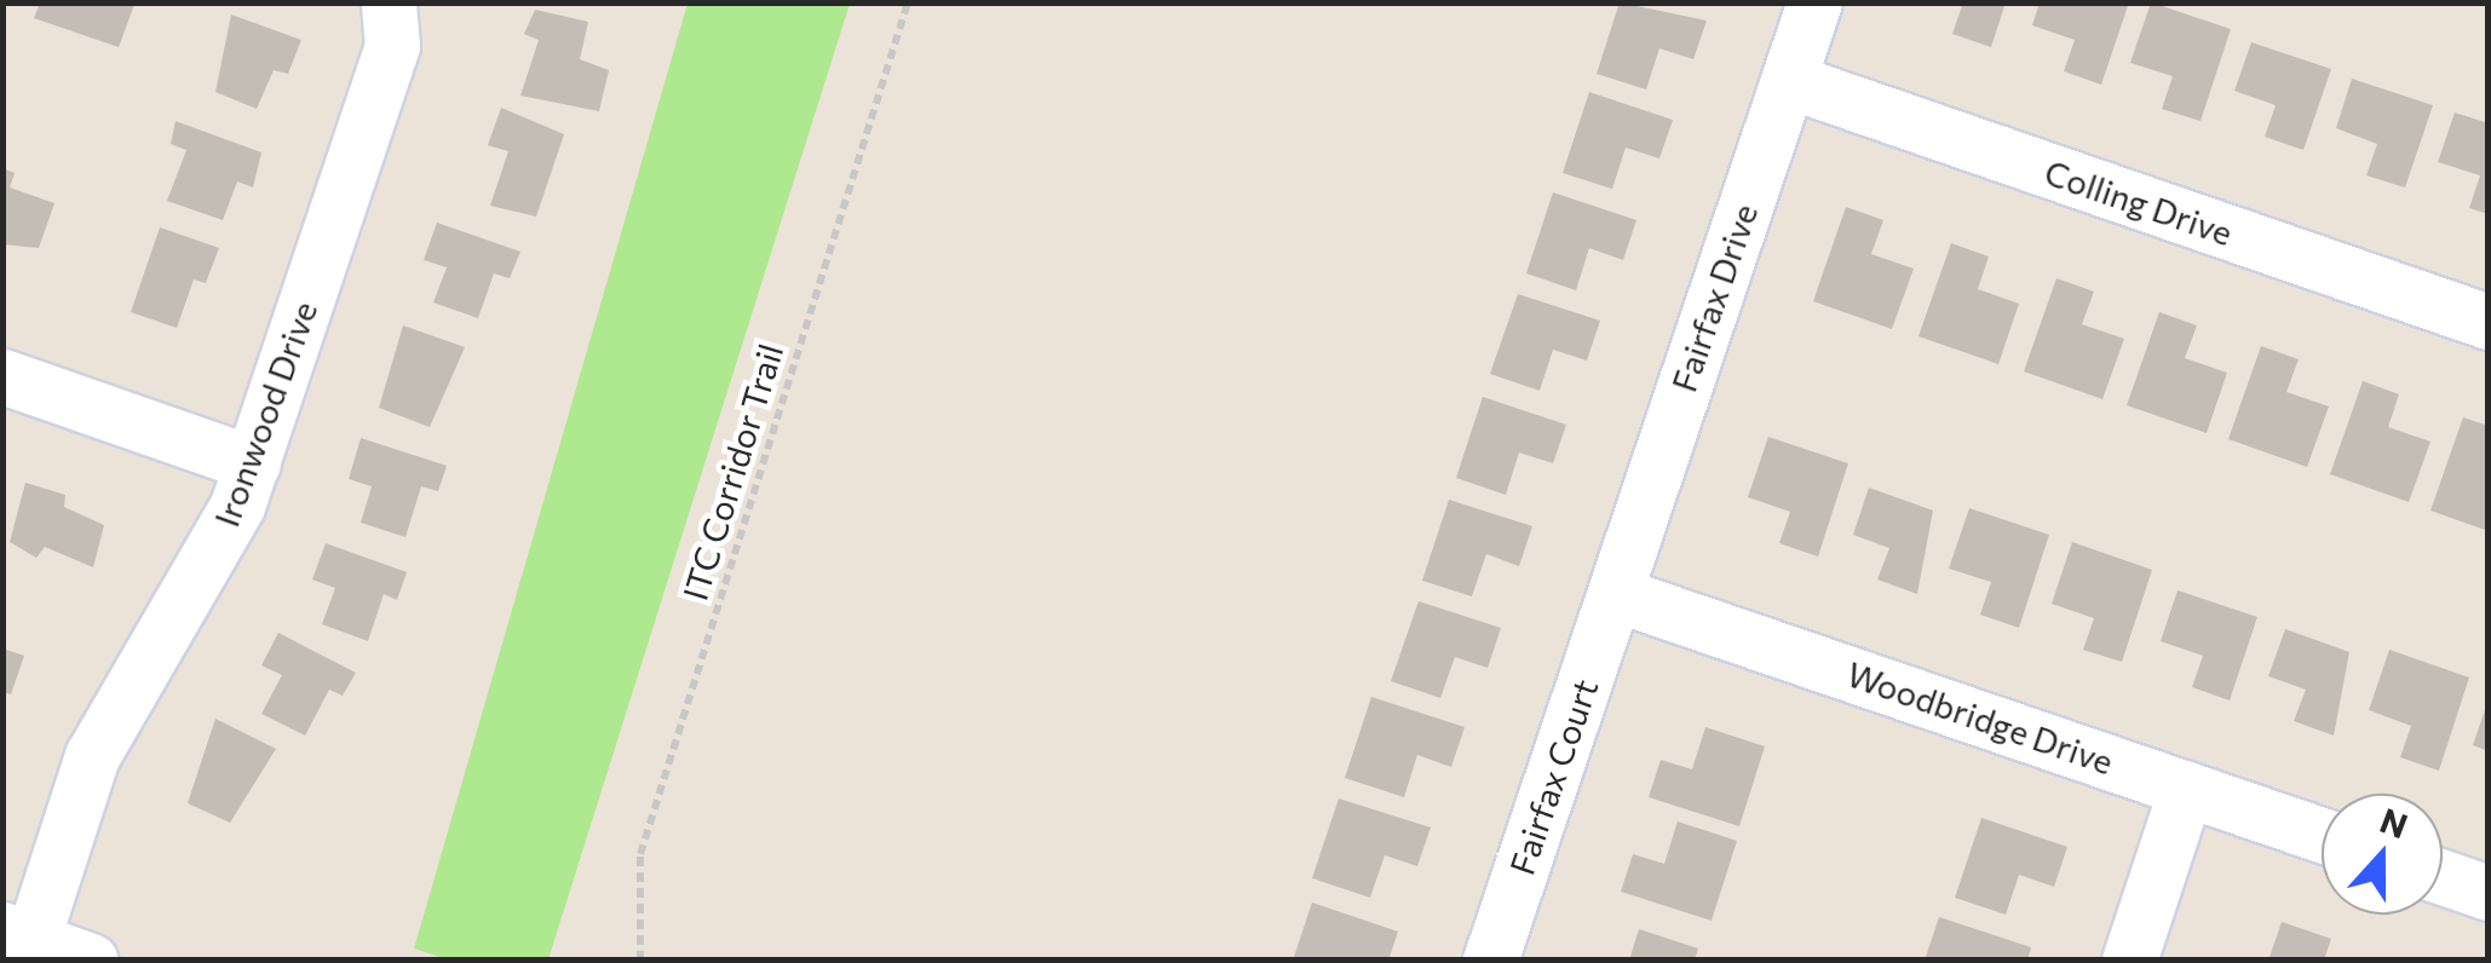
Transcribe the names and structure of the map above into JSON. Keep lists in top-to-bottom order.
{
  "streets": {
    "street": [
      "Colling Drive",
      "Fairfax Drive",
      "Ironwood Drive",
      "Woodbridge Drive",
      "Fairfax Court"
    ],
    "path": ["ITC Corridor Trail"]
  },
  "crossings": [
    ["Colling Drive", "Fairfax Drive"],
    ["Fairfax Drive", "Woodbridge Drive"],
    ["Fairfax Drive", "Fairfax Court"],
    ["Woodbridge Drive", "Fairfax Court"]
  ],
  "north": "top"
}
